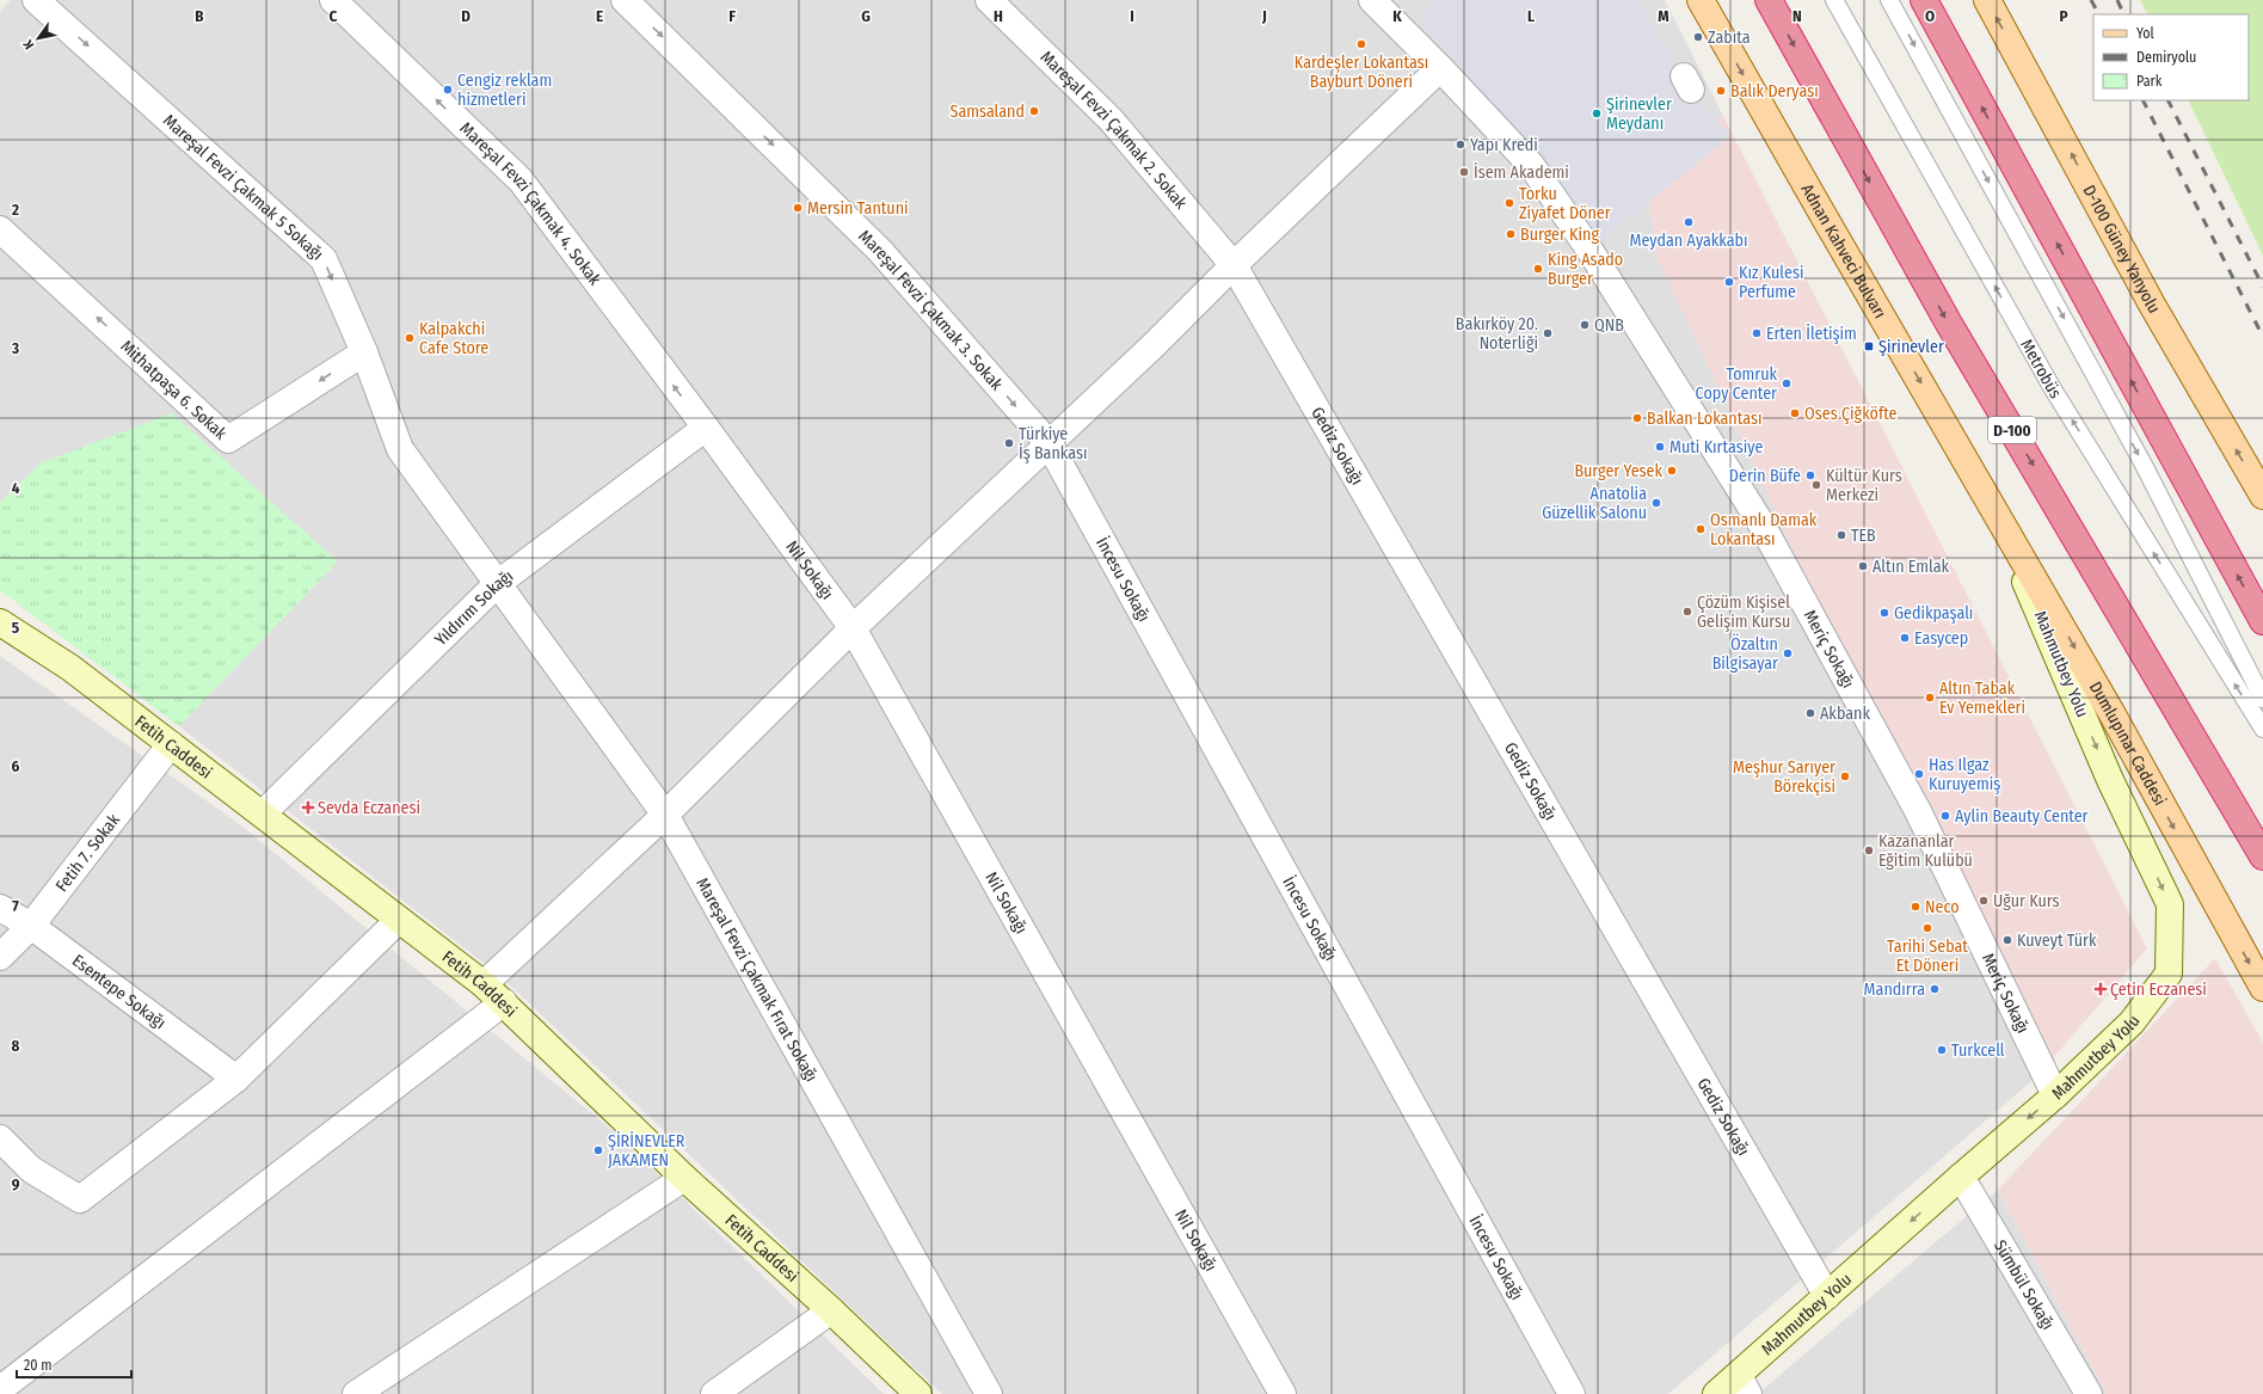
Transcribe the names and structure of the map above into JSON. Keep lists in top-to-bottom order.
{
  "streets": {
    "highway": ["D-100"],
    "main road": ["D-100 Güney Yanyolu", "Adnan Kahveci Bulvarı", "Dumlupınar Caddesi"],
    "street": [
      "Mareşal Fevzi Çakmak 2. Sokak",
      "Mareşal Fevzi Çakmak 5 Sokağı",
      "Mareşal Fevzi Çakmak 4. Sokak",
      "Mareşal Fevzi Çakmak 3. Sokak",
      "Mithatpaşa 6. Sokak",
      "Gediz Sokağı",
      "Nil Sokağı",
      "İncesu Sokağı",
      "Yıldırım Sokağı",
      "Meriç Sokağı",
      "Mahmutbey Yolu",
      "Fetih Caddesi",
      "Fetih 7. Sokak",
      "Mareşal Fevzi Çakmak Fırat Sokağı",
      "Esentepe Sokağı",
      "Sümbül Sokağı"
    ],
    "lane": ["Metrobüs"]
  },
  "crossings": [
    ["Mareşal Fevzi Çakmak 2. Sokak", "Gediz Sokağı"],
    ["Mareşal Fevzi Çakmak 5 Sokağı", "Mithatpaşa 6. Sokak"],
    ["Mareşal Fevzi Çakmak 5 Sokağı", "Yıldırım Sokağı"],
    ["Mareşal Fevzi Çakmak 5 Sokağı", "Mareşal Fevzi Çakmak Fırat Sokağı"],
    ["Mareşal Fevzi Çakmak 4. Sokak", "Nil Sokağı"],
    ["Mareşal Fevzi Çakmak 4. Sokak", "Yıldırım Sokağı"],
    ["Adnan Kahveci Bulvarı", "Mahmutbey Yolu"],
    ["Adnan Kahveci Bulvarı", "Dumlupınar Caddesi"],
    ["Mareşal Fevzi Çakmak 3. Sokak", "İncesu Sokağı"],
    ["Gediz Sokağı", "Mahmutbey Yolu"],
    ["Nil Sokağı", "Yıldırım Sokağı"],
    ["Yıldırım Sokağı", "Fetih Caddesi"],
    ["Yıldırım Sokağı", "Mareşal Fevzi Çakmak Fırat Sokağı"],
    ["Meriç Sokağı", "Mahmutbey Yolu"],
    ["Mahmutbey Yolu", "Dumlupınar Caddesi"],
    ["Mahmutbey Yolu", "Sümbül Sokağı"],
    ["Fetih Caddesi", "Fetih 7. Sokak"],
    ["Fetih 7. Sokak", "Esentepe Sokağı"]
  ],
  "one_way": [
    "Mareşal Fevzi Çakmak 5 Sokağı",
    "Mareşal Fevzi Çakmak 4. Sokak",
    "D-100 Güney Yanyolu",
    "Adnan Kahveci Bulvarı",
    "Mareşal Fevzi Çakmak 3. Sokak",
    "Mithatpaşa 6. Sokak",
    "Mahmutbey Yolu",
    "Dumlupınar Caddesi"
  ],
  "places": {
    "other": [
      "Zabıta",
      "Kardeşler Lokantası Bayburt Döneri",
      "Cengiz reklam hizmetleri",
      "Balık Deryası",
      "Samsaland",
      "Şirinevler Meydanı",
      "Yapı Kredi",
      "İsem Akademi",
      "Torku Ziyafet Döner",
      "Mersin Tantuni",
      "Meydan Ayakkabı",
      "Burger King",
      "King Asado Burger",
      "Kız Kulesi Perfume",
      "QNB",
      "Bakırköy 20. Noterliği",
      "Erten İletişim",
      "Kalpakchi Cafe Store",
      "Tomruk Copy Center",
      "Oses Çiğköfte",
      "Balkan Lokantası",
      "Türkiye İş Bankası",
      "Muti Kırtasiye",
      "Burger Yesek",
      "Derin Büfe",
      "Kültür Kurs Merkezi",
      "Anatolia Güzellik Salonu",
      "Osmanlı Damak Lokantası",
      "TEB",
      "Altın Emlak",
      "Çözüm Kişisel Gelişim Kursu",
      "Gedikpaşalı",
      "Easycep",
      "Özaltın Bilgisayar",
      "Altın Tabak Ev Yemekleri",
      "Akbank",
      "Has Ilgaz Kuruyemiş",
      "Meşhur Sarıyer Börekçisi",
      "Aylin Beauty Center",
      "Kazananlar Eğitim Kulübü",
      "Uğur Kurs",
      "Neco",
      "Tarihi Sebat Et Döneri",
      "Kuveyt Türk",
      "Mandırra",
      "Turkcell",
      "ŞİRİNEVLER JAKAMEN"
    ],
    "transit": ["Şirinevler"],
    "health": ["Sevda Eczanesi", "Çetin Eczanesi"]
  },
  "legend": ["Yol", "Demiryolu", "Park"],
  "scale_bar": "20 m",
  "north": "bottom left",
  "grid": {
    "columns": [
      "B",
      "C",
      "D",
      "E",
      "F",
      "G",
      "H",
      "I",
      "J",
      "K",
      "L",
      "M",
      "N",
      "O",
      "P"
    ],
    "rows": [
      "2",
      "3",
      "4",
      "5",
      "6",
      "7",
      "8",
      "9"
    ]
  }
}
